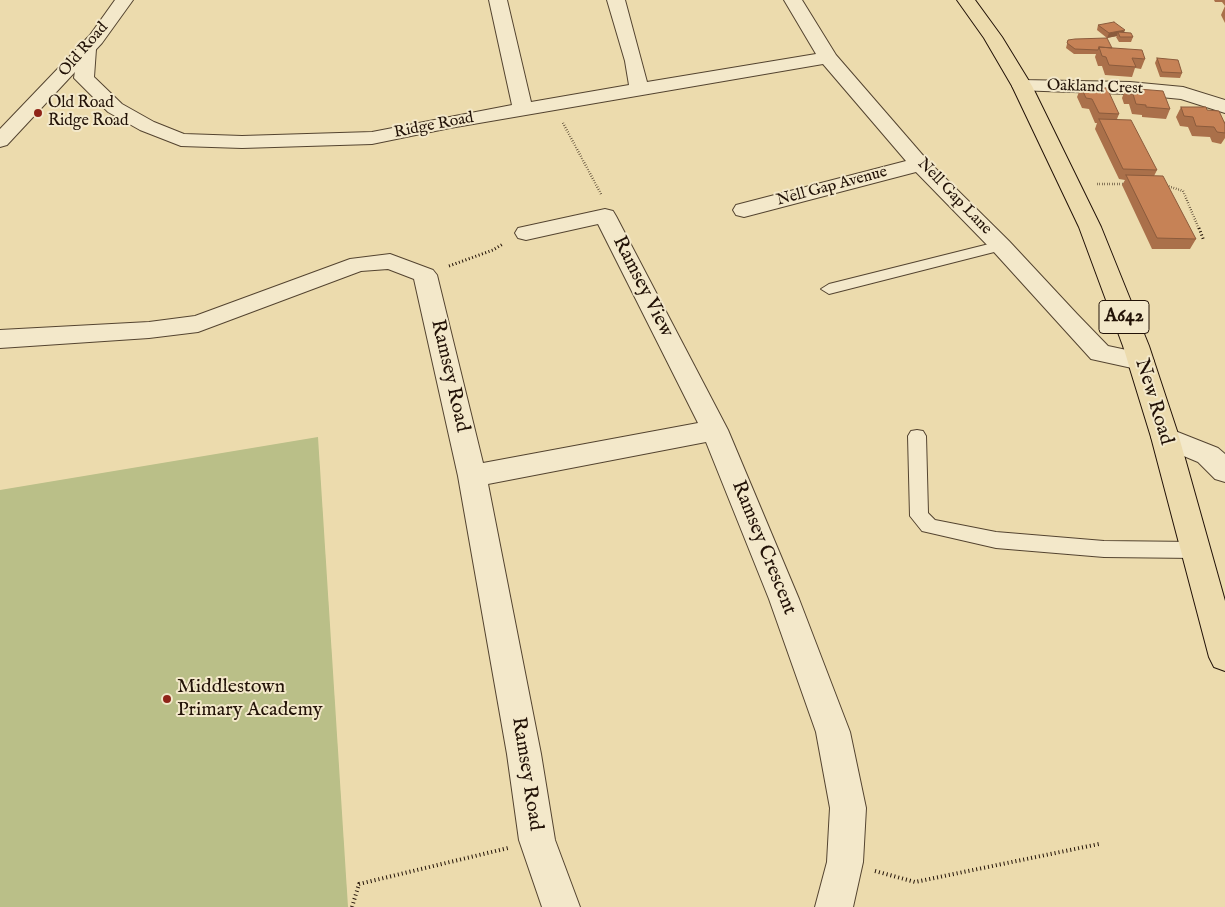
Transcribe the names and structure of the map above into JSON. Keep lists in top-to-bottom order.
{
  "streets": {
    "highway": ["A642", "New Road"],
    "street": [
      "Old Road",
      "Oakland Crest",
      "Ridge Road",
      "Nell Gap Avenue",
      "Nell Gap Lane",
      "Ramsey View",
      "Ramsey Road",
      "Ramsey Crescent"
    ]
  },
  "crossings": [
    ["Old Road", "Ridge Road"],
    ["Oakland Crest", "New Road"],
    ["Ridge Road", "Nell Gap Lane"],
    ["Nell Gap Avenue", "Nell Gap Lane"],
    ["Nell Gap Lane", "New Road"],
    ["Ramsey View", "Ramsey Crescent"]
  ],
  "places": ["Old Road Ridge Road", "Middlestown Primary Academy"]
}
